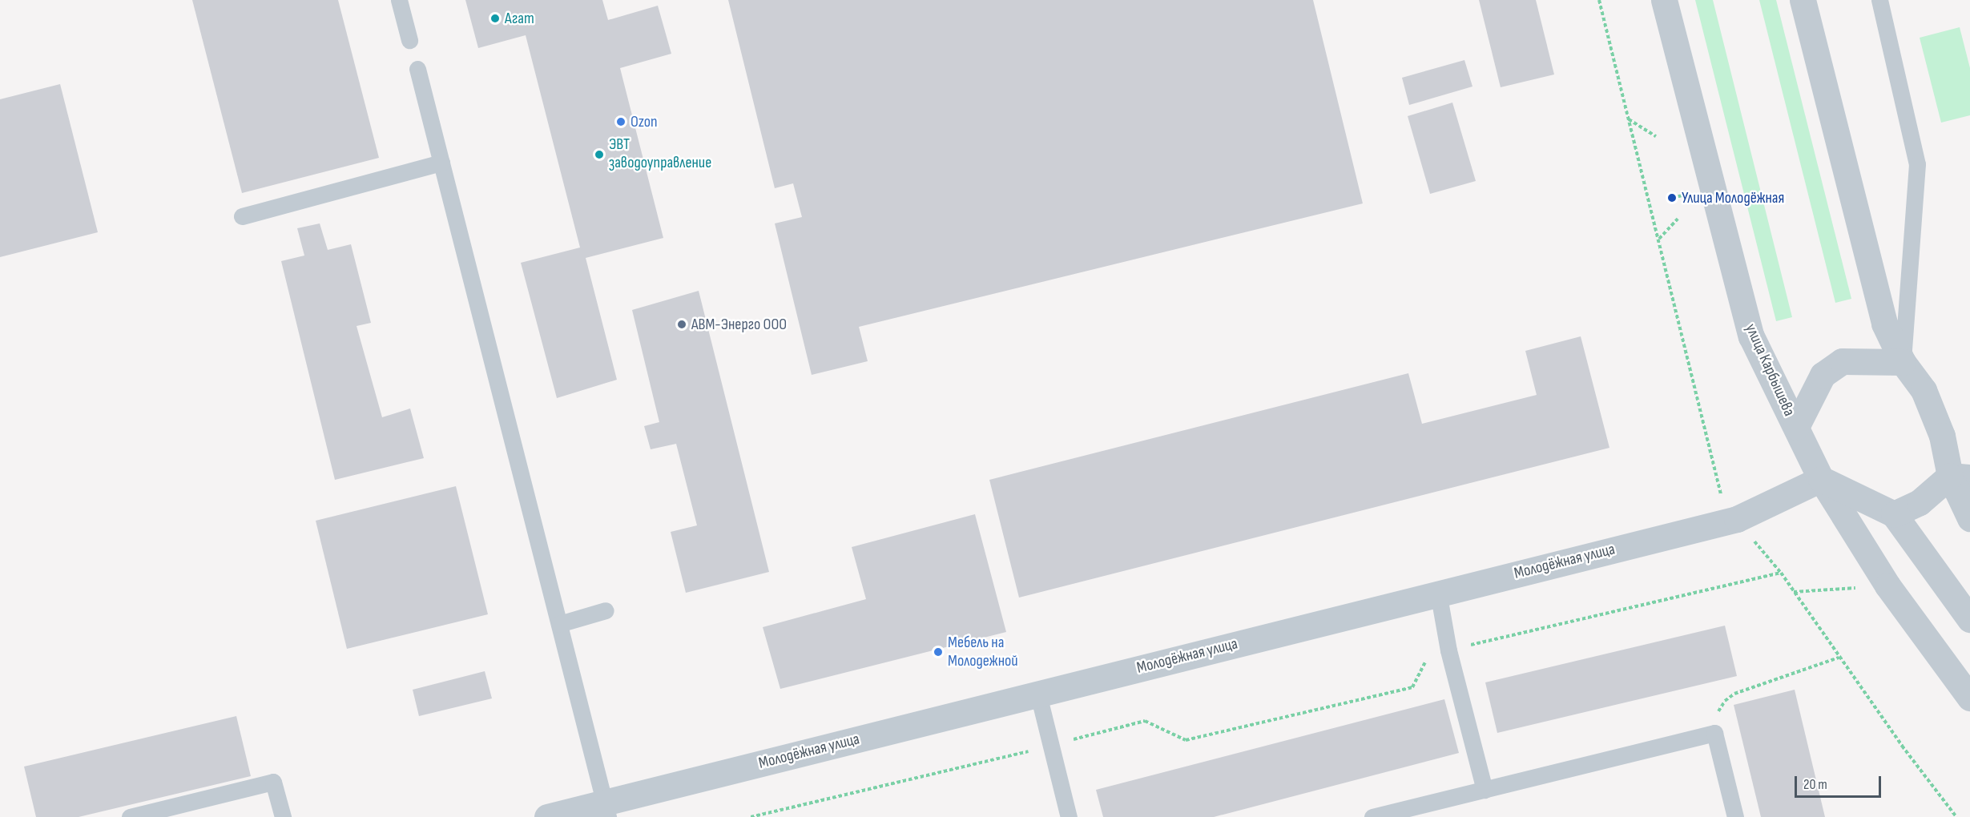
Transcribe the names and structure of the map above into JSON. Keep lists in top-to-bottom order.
{
  "streets": {
    "street": ["улица Карбышева", "Молодёжная улица"]
  },
  "crossings": [
    ["улица Карбышева", "Молодёжная улица"]
  ],
  "places": [
    "Агат",
    "Ozon",
    "ЭВТ заводоуправление",
    "Улица Молодёжная",
    "АВМ-Энерго ООО",
    "Мебель на Молодежной"
  ],
  "scale_bar": "20 m"
}
